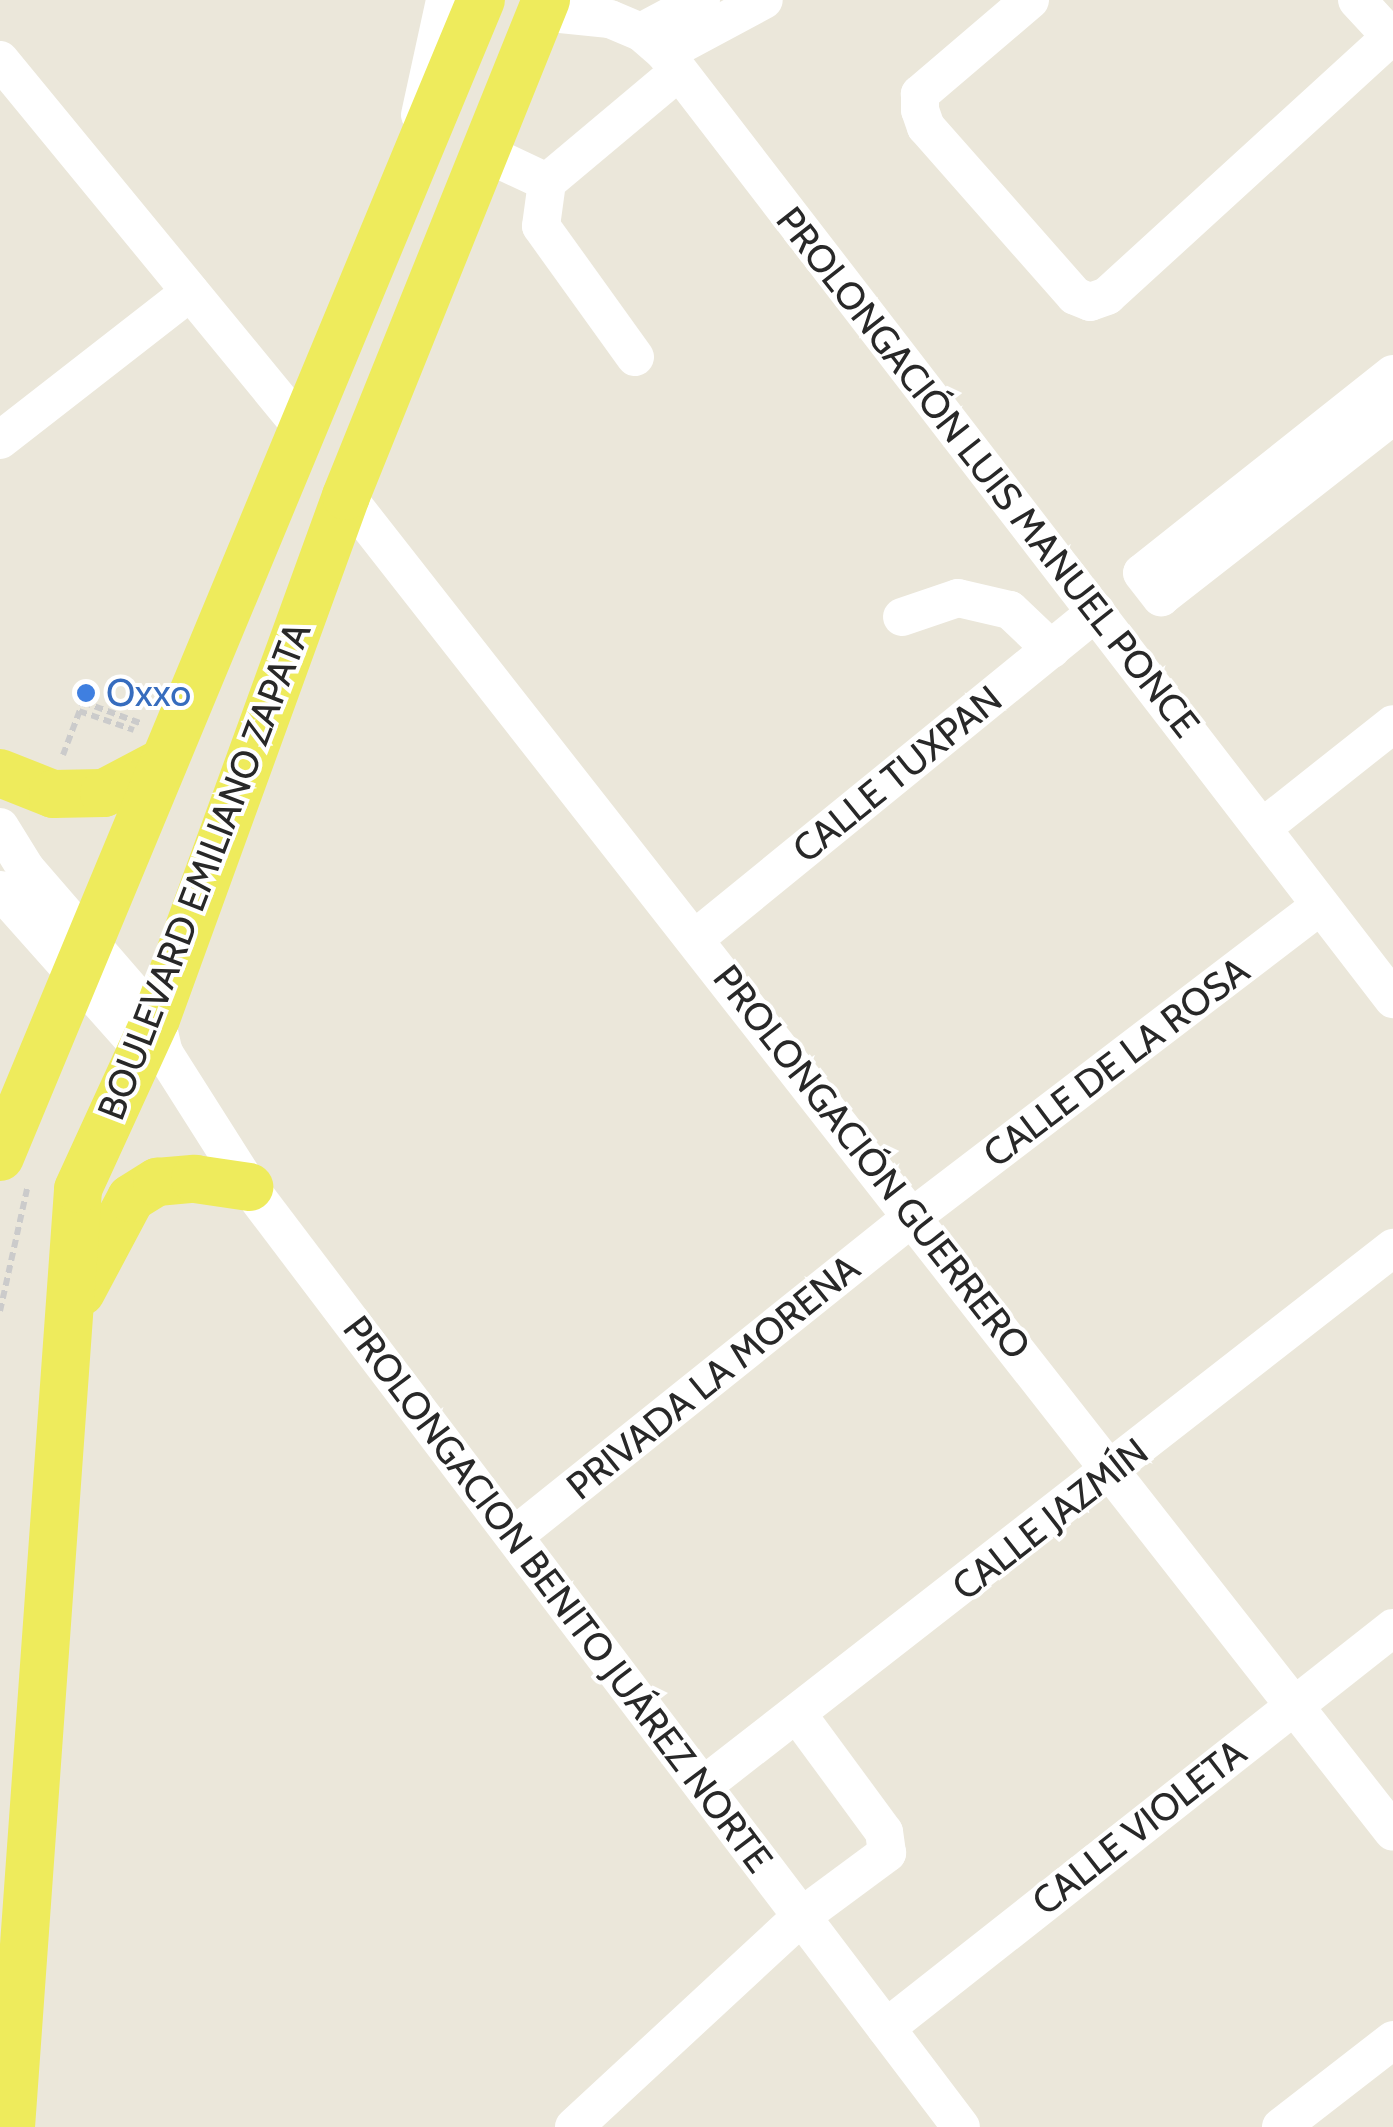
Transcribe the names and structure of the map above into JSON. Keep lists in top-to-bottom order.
{
  "streets": {
    "main road": ["BOULEVARD EMILIANO ZAPATA"],
    "street": [
      "PROLONGACIÓN LUIS MANUEL PONCE",
      "CALLE TUXPAN",
      "CALLE DE LA ROSA",
      "PROLONGACIÓN GUERRERO",
      "PRIVADA LA MORENA",
      "CALLE JAZMÍN",
      "PROLONGACION BENITO JUÁREZ NORTE",
      "CALLE VIOLETA"
    ]
  },
  "crossings": [
    ["PROLONGACIÓN LUIS MANUEL PONCE", "CALLE TUXPAN"],
    ["PROLONGACIÓN LUIS MANUEL PONCE", "CALLE DE LA ROSA"],
    ["CALLE TUXPAN", "PROLONGACIÓN GUERRERO"],
    ["BOULEVARD EMILIANO ZAPATA", "PROLONGACIÓN GUERRERO"],
    ["BOULEVARD EMILIANO ZAPATA", "PROLONGACION BENITO JUÁREZ NORTE"],
    ["CALLE DE LA ROSA", "PROLONGACIÓN GUERRERO"],
    ["CALLE DE LA ROSA", "PRIVADA LA MORENA"],
    ["PROLONGACIÓN GUERRERO", "PRIVADA LA MORENA"],
    ["PROLONGACIÓN GUERRERO", "CALLE JAZMÍN"],
    ["PROLONGACIÓN GUERRERO", "CALLE VIOLETA"],
    ["PRIVADA LA MORENA", "PROLONGACION BENITO JUÁREZ NORTE"],
    ["CALLE JAZMÍN", "PROLONGACION BENITO JUÁREZ NORTE"],
    ["PROLONGACION BENITO JUÁREZ NORTE", "CALLE VIOLETA"]
  ],
  "places": ["Oxxo"]
}
